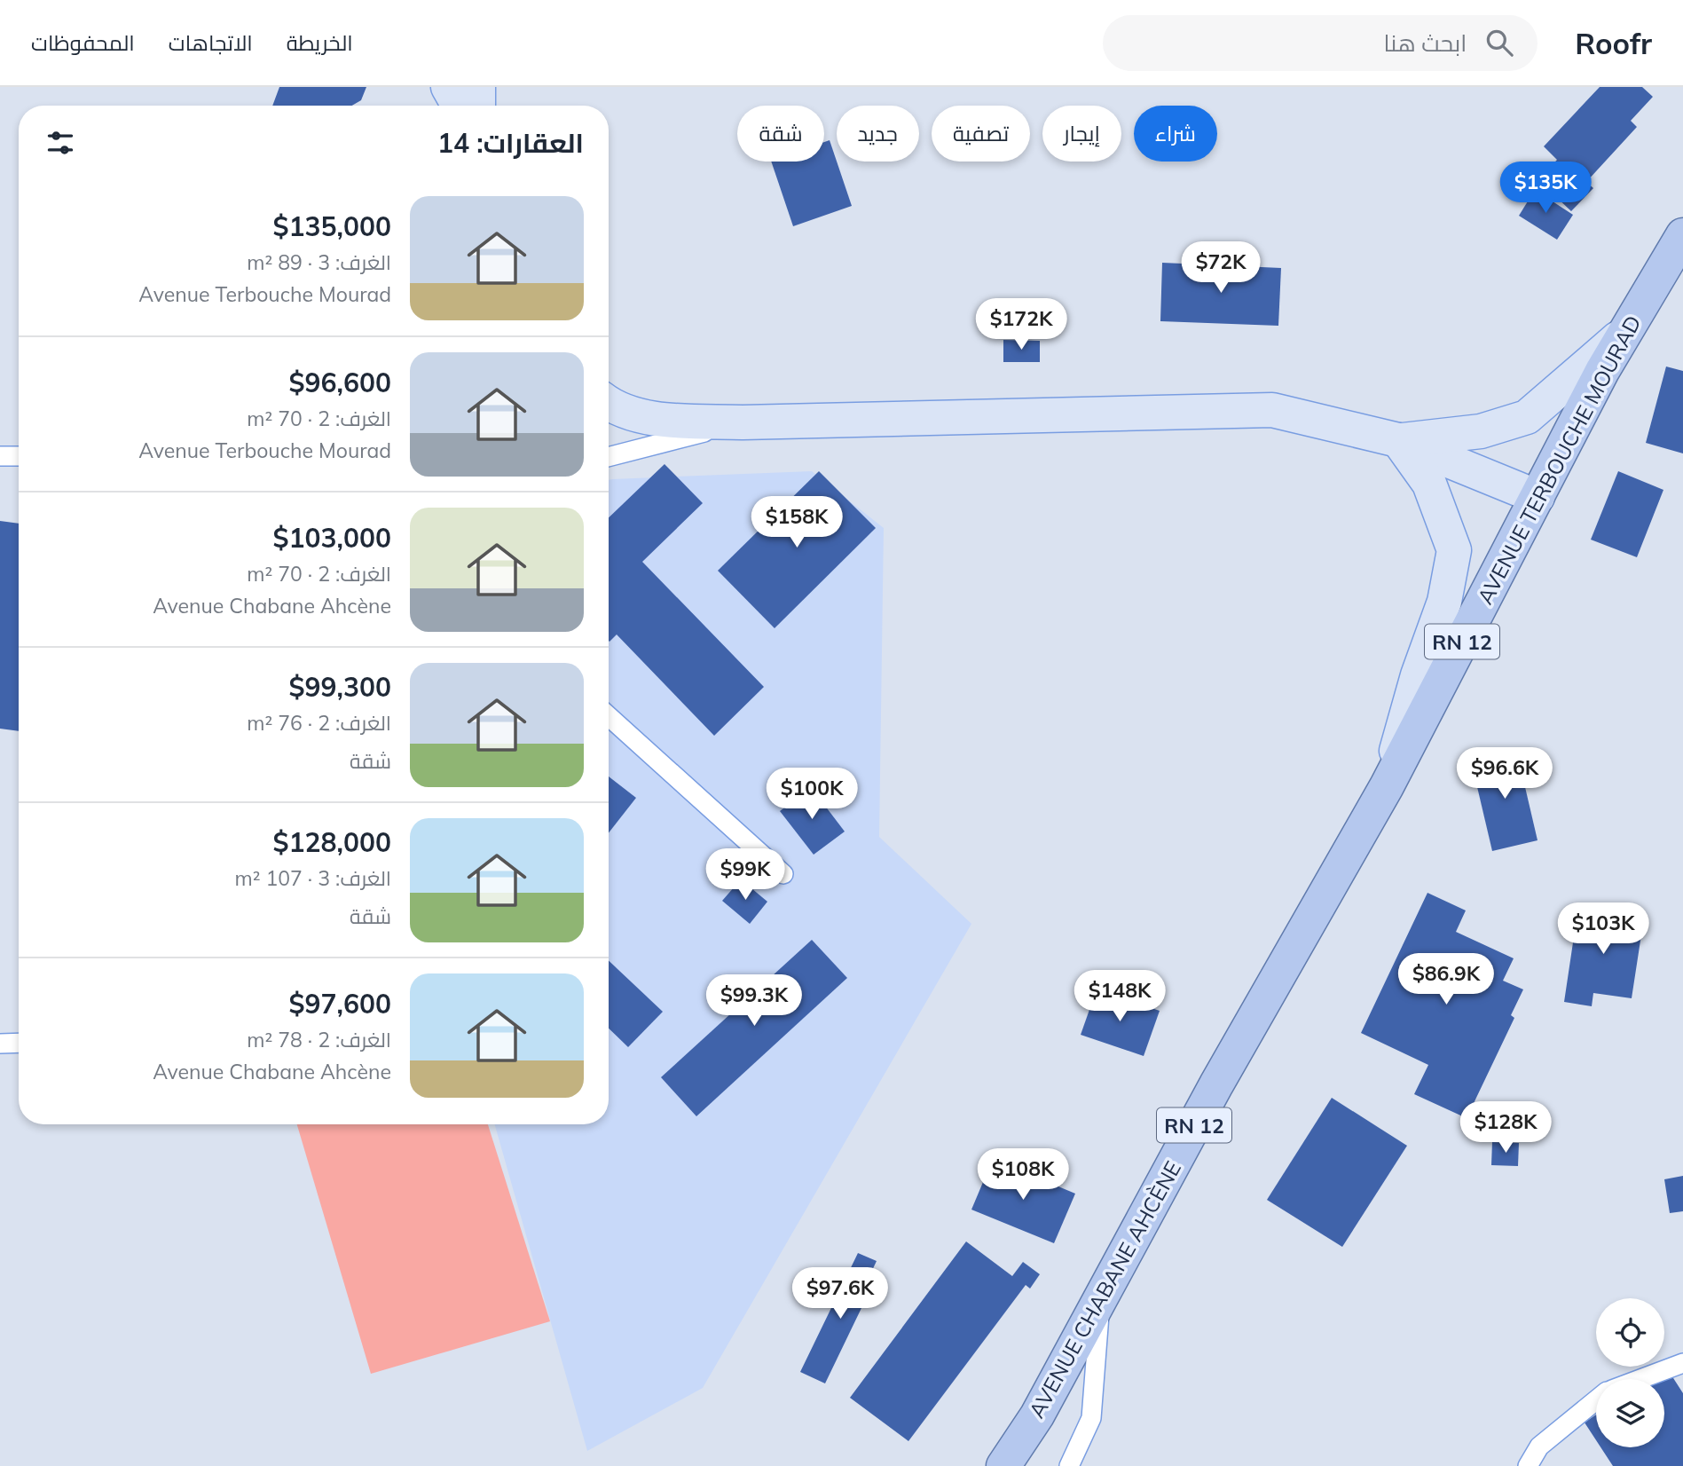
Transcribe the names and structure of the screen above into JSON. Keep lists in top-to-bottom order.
{
  "streets": {
    "main road": ["AVENUE TERBOUCHE MOURAD", "RN 12", "AVENUE CHABANE AHCÈNE"]
  },
  "crossings": [
    ["AVENUE TERBOUCHE MOURAD", "AVENUE CHABANE AHCÈNE"]
  ],
  "page": {
    "header": "Roofr",
    "search": "ابحث هنا",
    "nav": ["الخريطة", "الاتجاهات", "المحفوظات"],
    "chip": [
      "شراء",
      "إيجار",
      "تصفية",
      "جديد",
      "شقة"
    ],
    "heading": "العقارات: 14",
    "price": [
      "$135K",
      "$72K",
      "$172K",
      "$158K",
      "$96.6K",
      "$100K",
      "$99K",
      "$103K",
      "$86.9K",
      "$148K",
      "$99.3K",
      "$128K",
      "$108K",
      "$97.6K"
    ],
    "list": [
      {
        "name": "$135,000",
        "note": "الغرف: 3 · 89 m² · Avenue Terbouche Mourad"
      },
      {
        "name": "$96,600",
        "note": "الغرف: 2 · 70 m² · Avenue Terbouche Mourad"
      },
      {
        "name": "$103,000",
        "note": "الغرف: 2 · 70 m² · Avenue Chabane Ahcène"
      },
      {
        "name": "$99,300",
        "note": "الغرف: 2 · 76 m² · شقة"
      },
      {
        "name": "$128,000",
        "note": "الغرف: 3 · 107 m² · شقة"
      },
      {
        "name": "$97,600",
        "note": "الغرف: 2 · 78 m² · Avenue Chabane Ahcène"
      }
    ]
  }
}
